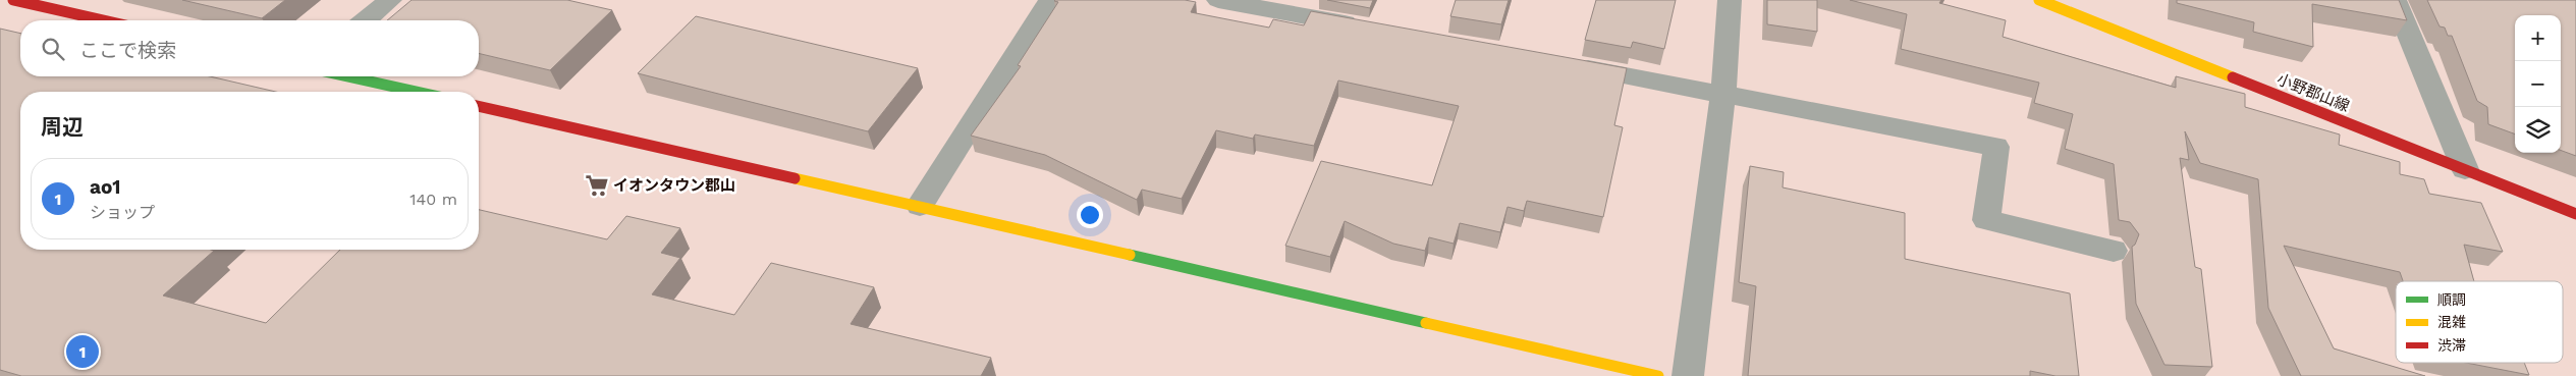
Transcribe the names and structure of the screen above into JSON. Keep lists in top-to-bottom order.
{
  "streets": {
    "street": ["小野郡山線"]
  },
  "places": {
    "supermarket": ["イオンタウン郡山"]
  },
  "legend": ["順調", "混雑", "渋滞"],
  "page": {
    "map_buttons": ["+", "−"],
    "search": "ここで検索",
    "heading": "周辺",
    "list": [
      {
        "mark": "1",
        "name": "ao1",
        "note": "ショップ",
        "value": "140 m"
      }
    ],
    "pins": "1"
  }
}
